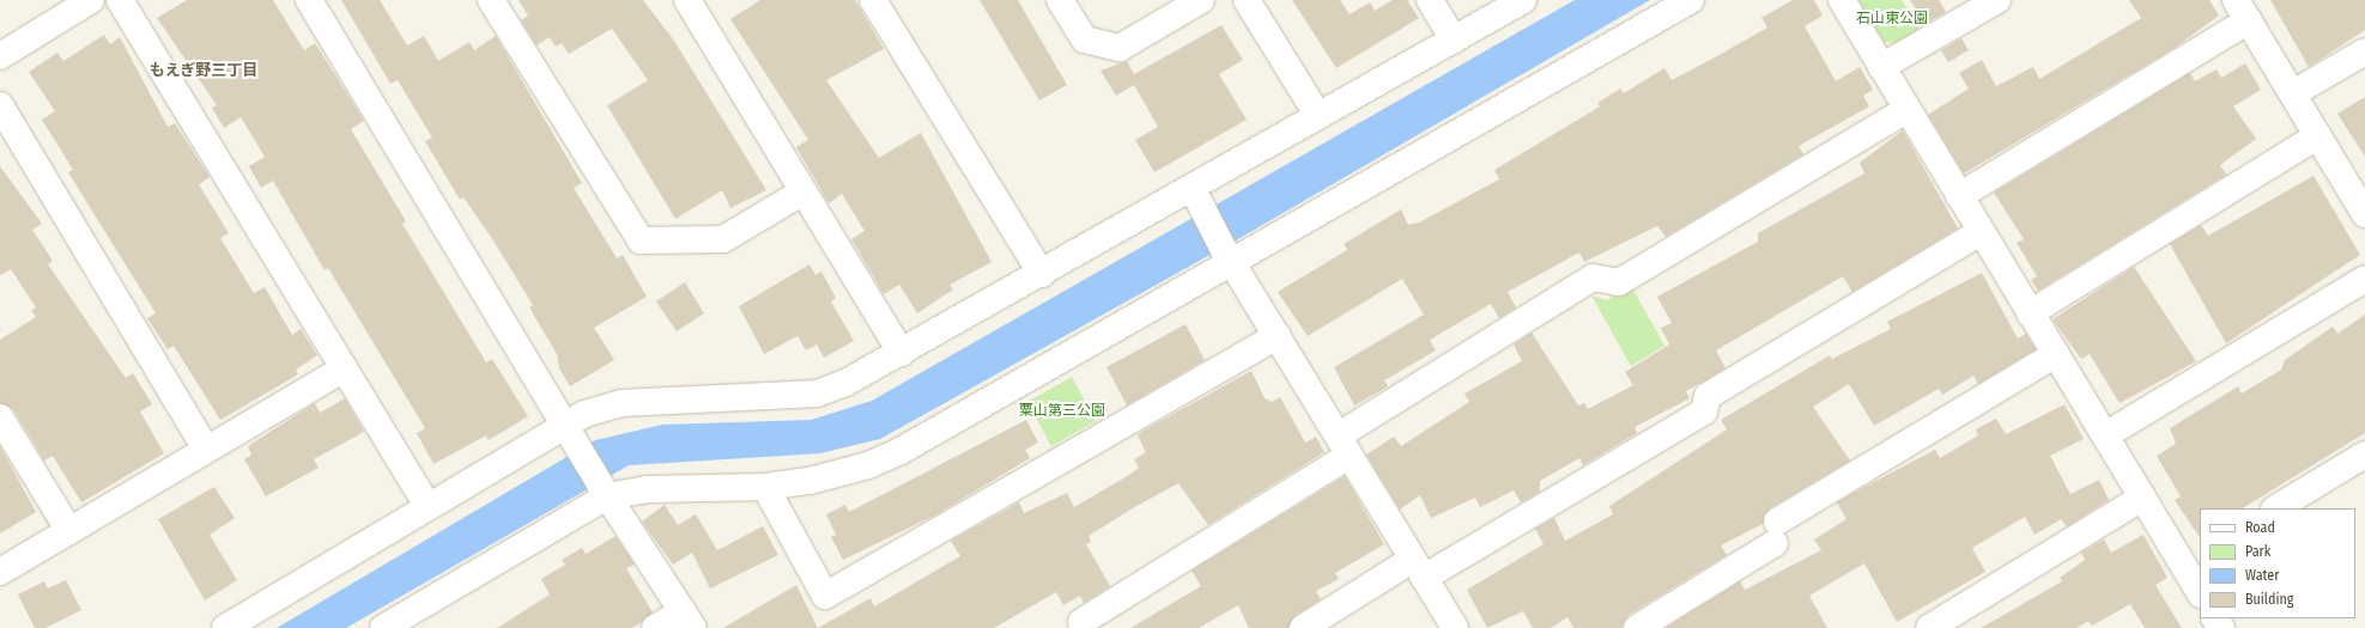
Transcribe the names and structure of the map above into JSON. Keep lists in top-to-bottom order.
{
  "districts": ["もえぎ野三丁目"],
  "parks": ["石山東公園", "粟山第三公園"],
  "legend": [
    "Road",
    "Park",
    "Water",
    "Building"
  ]
}
